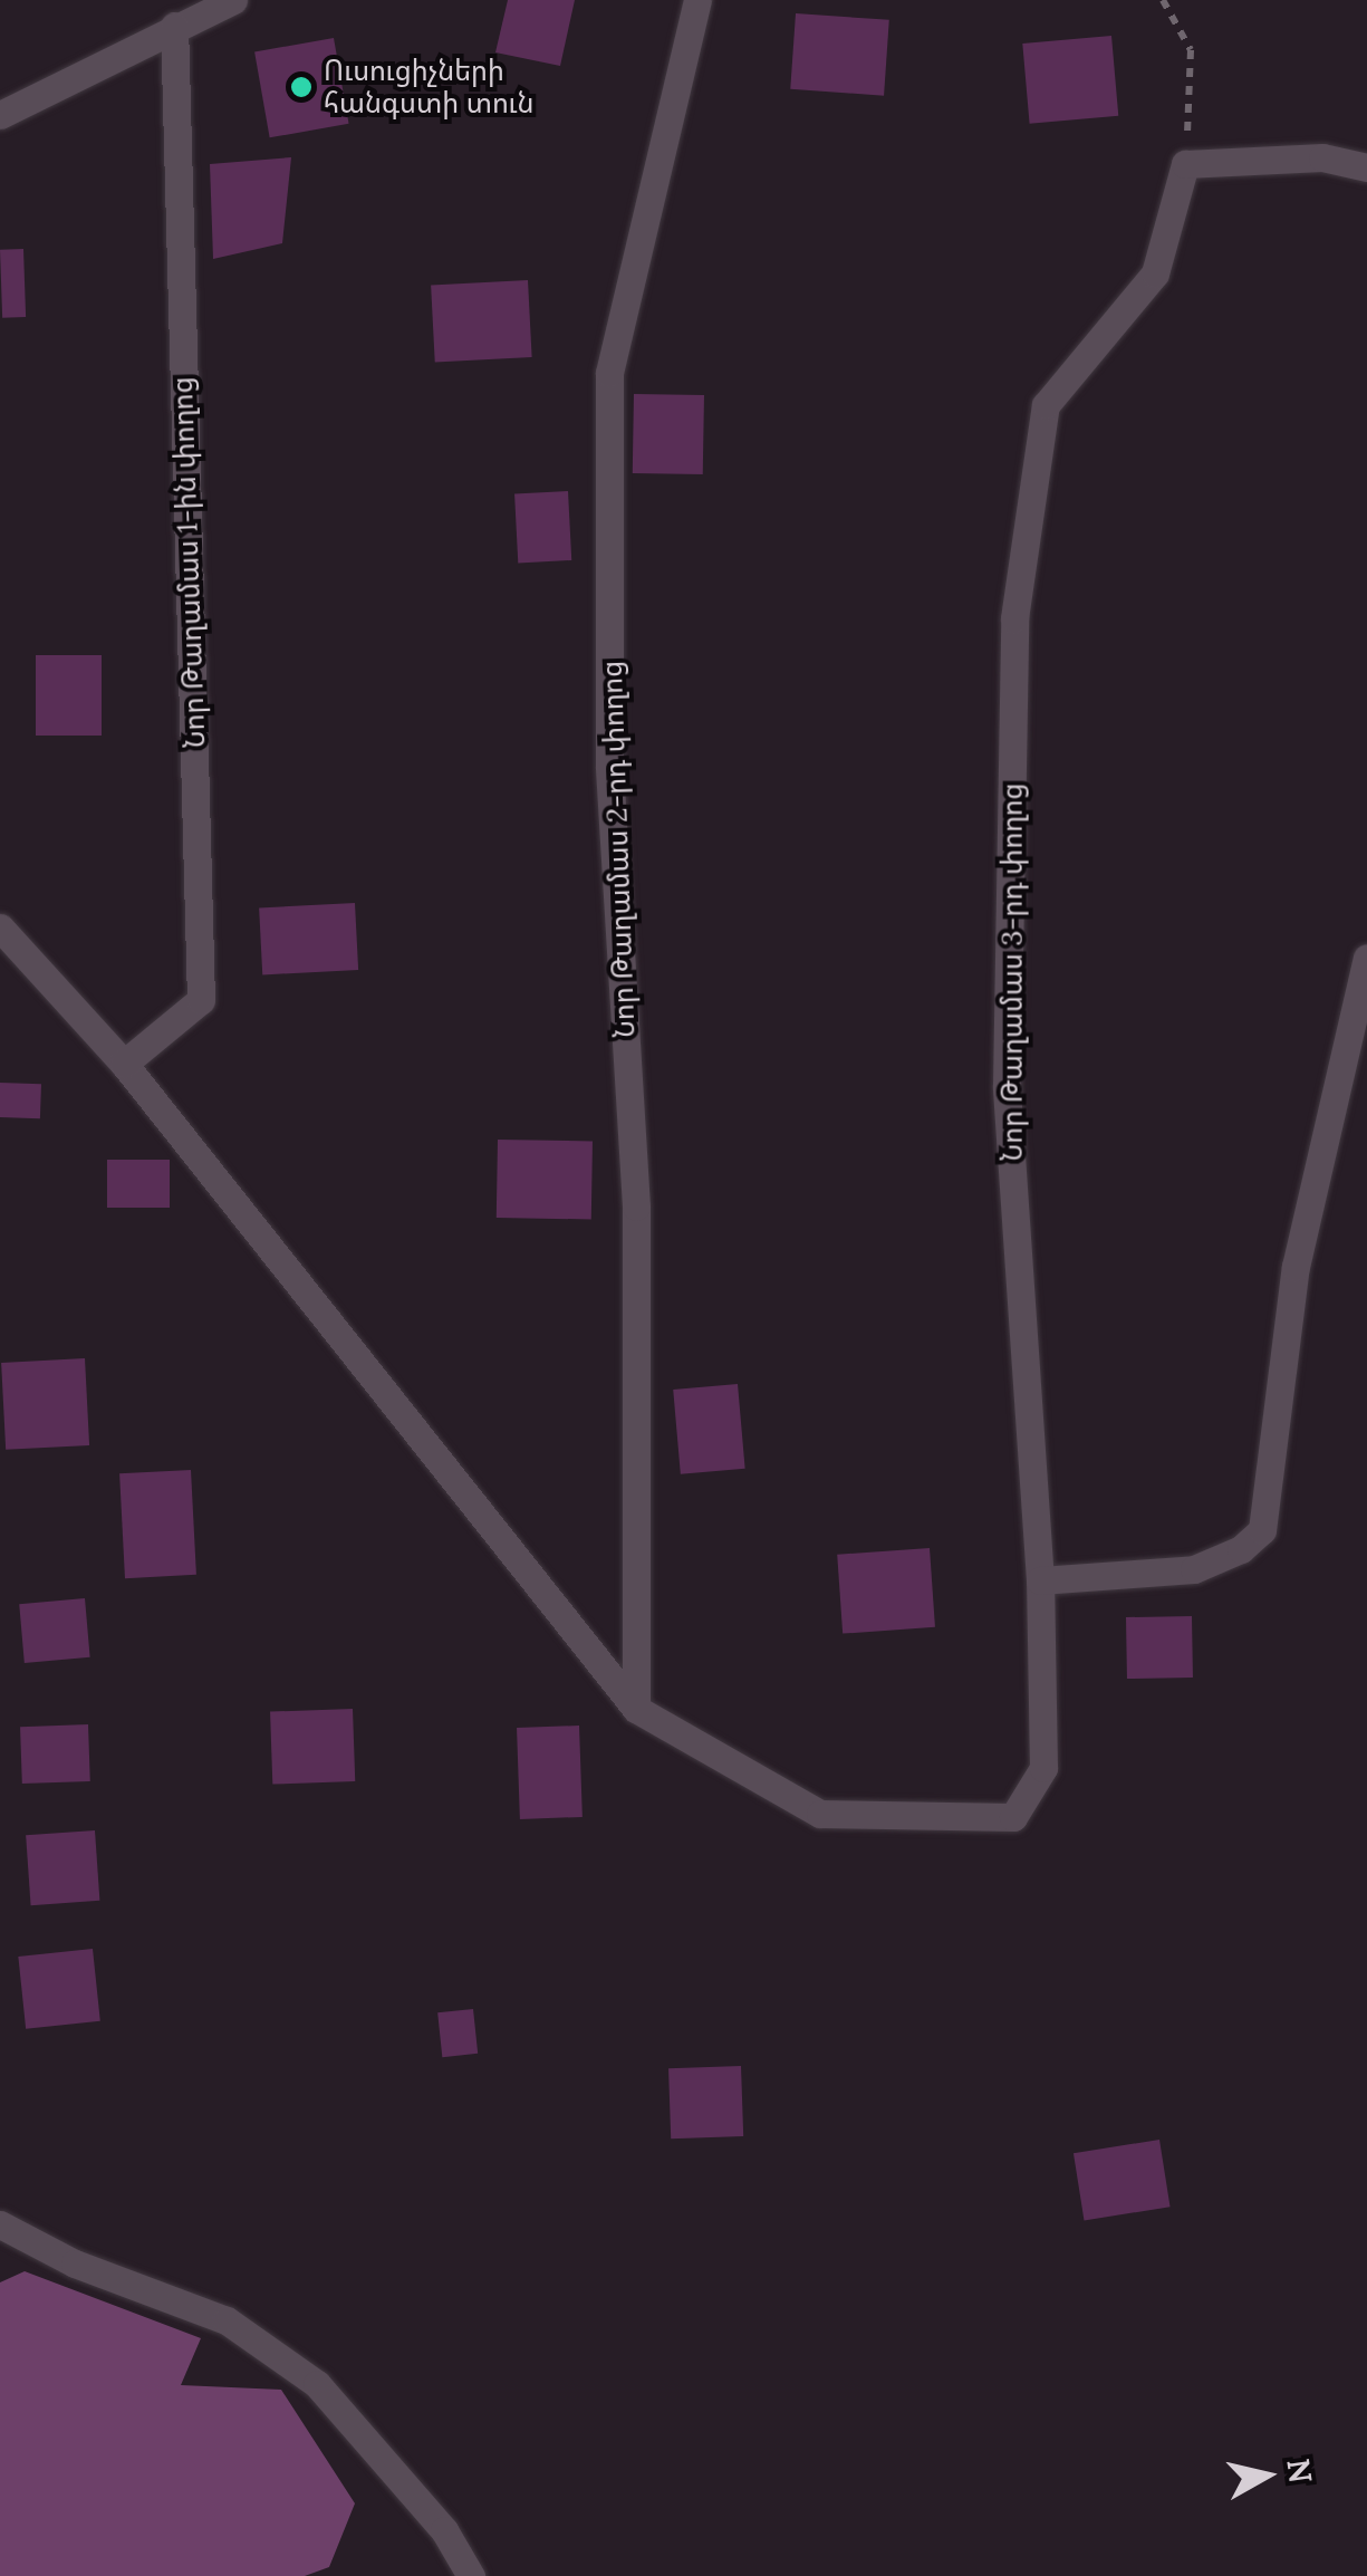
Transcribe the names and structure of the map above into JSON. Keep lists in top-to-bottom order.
{
  "streets": {
    "street": ["Նոր Թաղամաս 1-ին փողոց", "Նոր Թաղամաս 2-րդ փողոց", "Նոր Թաղամաս 3-րդ փողոց"]
  },
  "crossings": [
    ["Նոր Թաղամաս 2-րդ փողոց", "Նոր Թաղամաս 3-րդ փողոց"]
  ],
  "places": ["Ուսուցիչների հանգստի տուն"],
  "north": "right"
}
